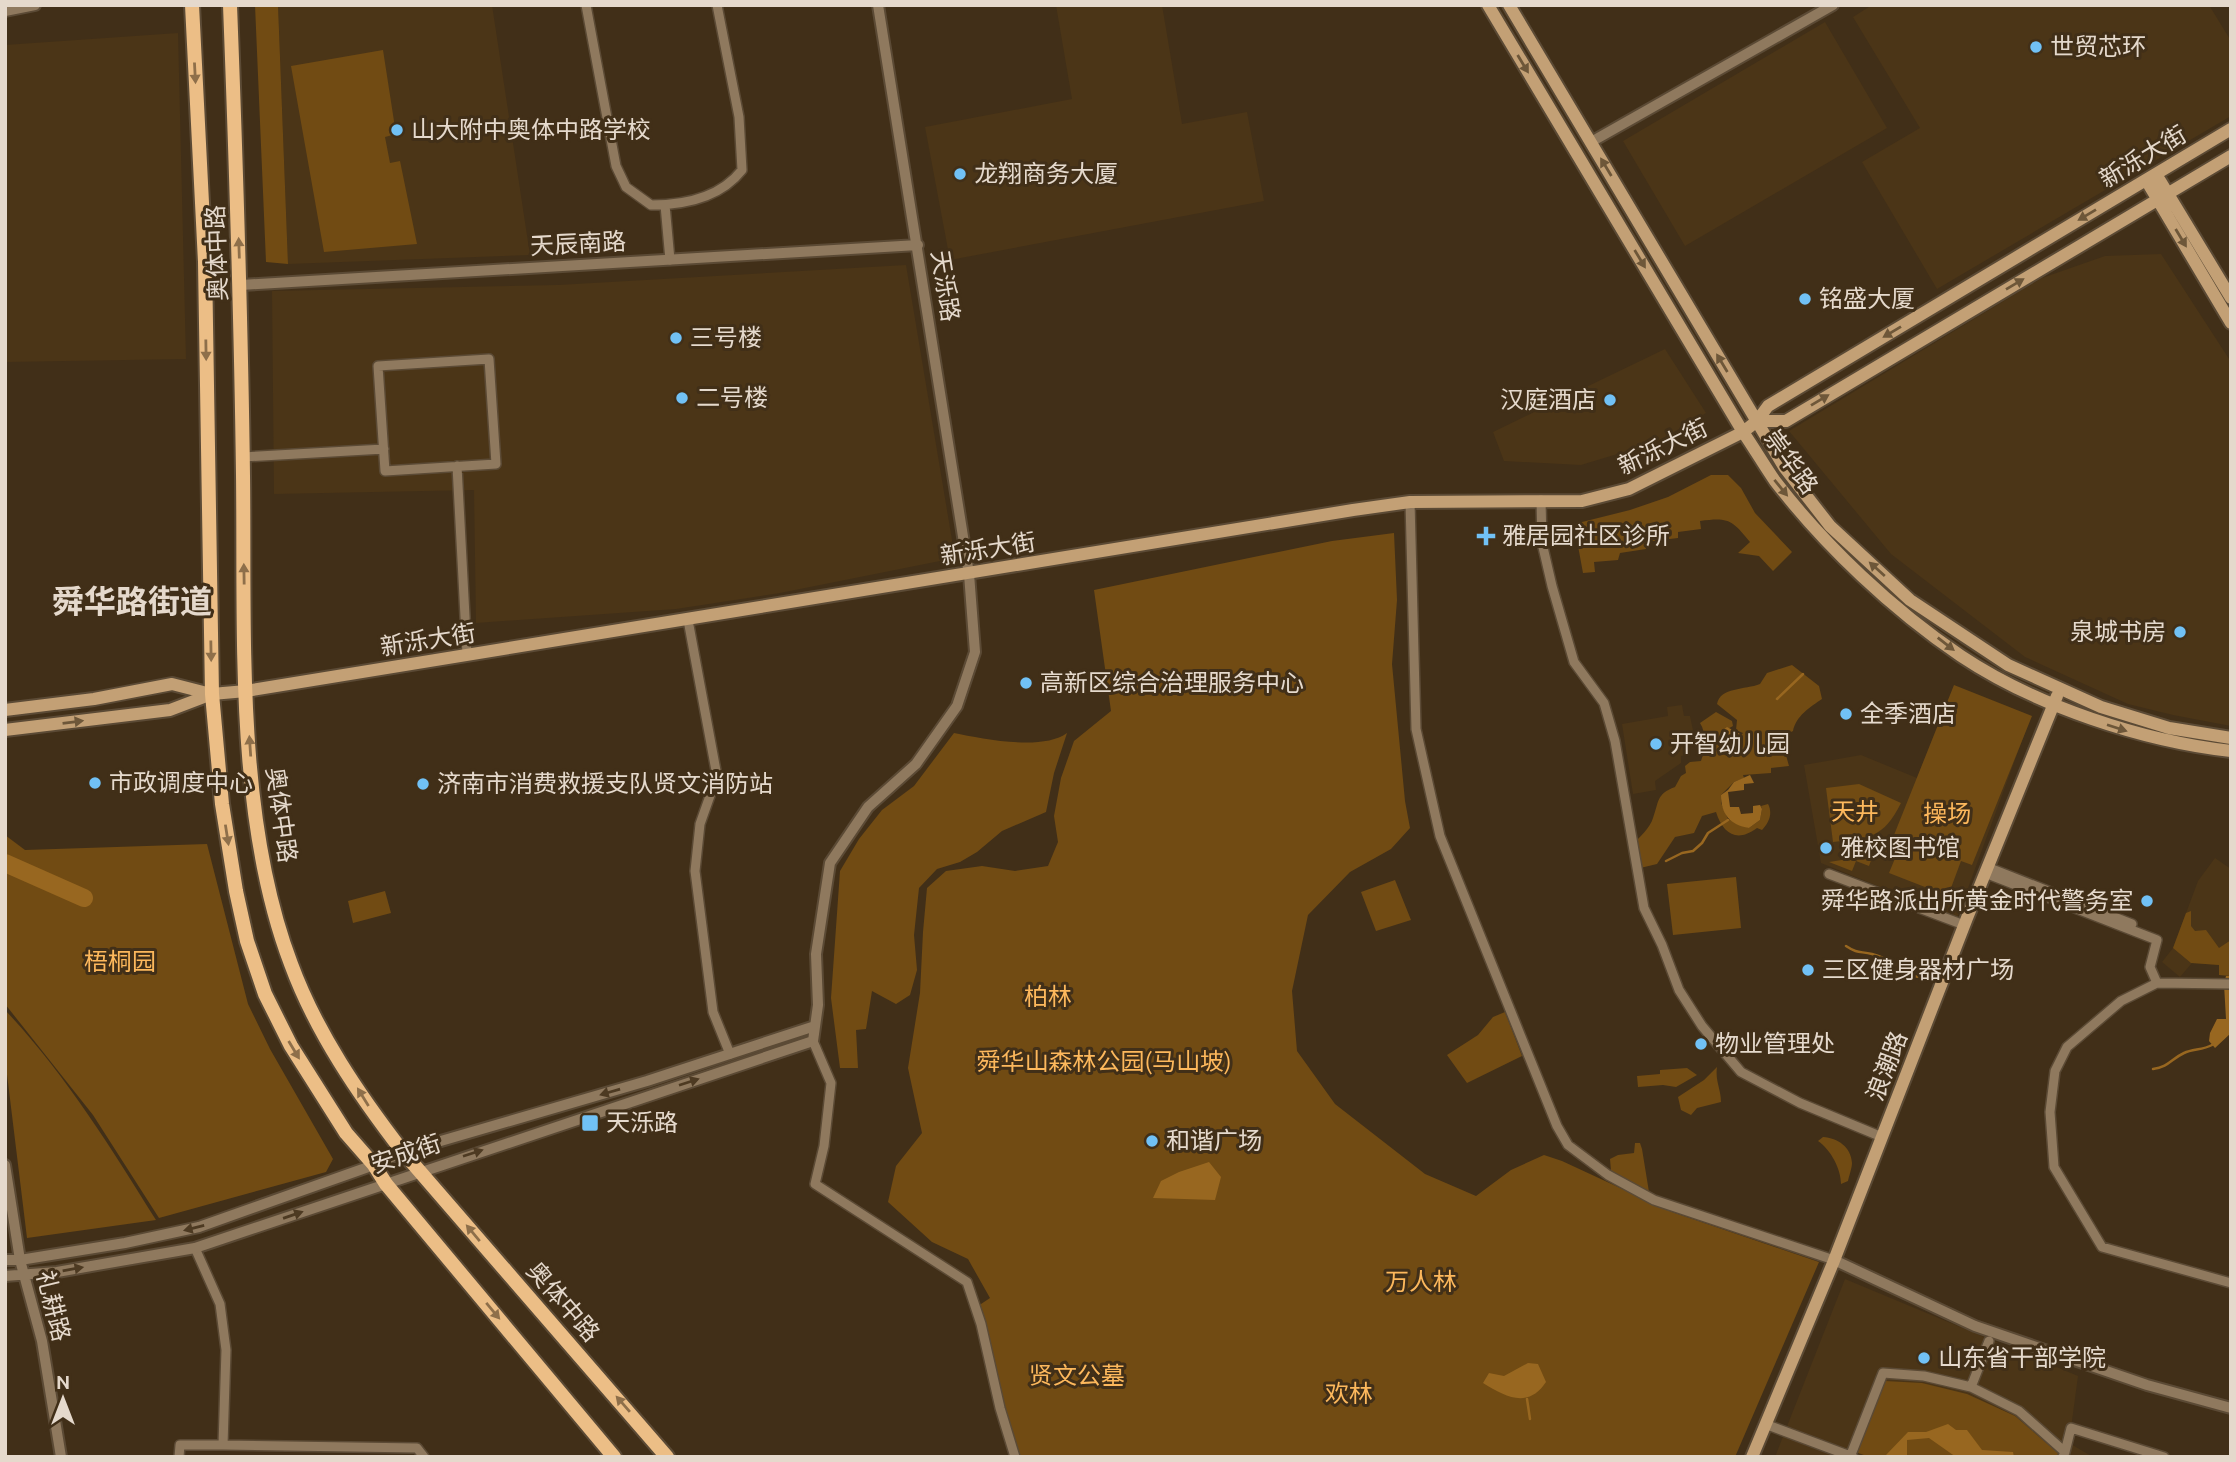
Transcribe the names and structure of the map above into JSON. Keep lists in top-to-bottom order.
{
  "streets": {
    "main road": [
      "新泺大街",
      "奥体中路",
      "崇华路",
      "浪潮路"
    ],
    "street": [
      "天辰南路",
      "天泺路",
      "安成街",
      "礼耕路"
    ]
  },
  "crossings": [
    ["新泺大街", "奥体中路"],
    ["新泺大街", "天泺路"],
    ["新泺大街", "崇华路"],
    ["天辰南路", "奥体中路"],
    ["天辰南路", "天泺路"],
    ["奥体中路", "安成街"],
    ["天泺路", "安成街"],
    ["崇华路", "浪潮路"],
    ["安成街", "礼耕路"]
  ],
  "districts": ["舜华路街道"],
  "parks": [
    "天井",
    "操场",
    "梧桐园",
    "柏林",
    "舜华山森林公园(马山坡)",
    "万人林",
    "贤文公墓",
    "欢林"
  ],
  "places": {
    "other": [
      "世贸芯环",
      "山大附中奥体中路学校",
      "龙翔商务大厦",
      "铭盛大厦",
      "三号楼",
      "二号楼",
      "汉庭酒店",
      "泉城书房",
      "高新区综合治理服务中心",
      "全季酒店",
      "开智幼儿园",
      "市政调度中心",
      "济南市消费救援支队贤文消防站",
      "雅校图书馆",
      "舜华路派出所黄金时代警务室",
      "三区健身器材广场",
      "物业管理处",
      "和谐广场",
      "山东省干部学院"
    ],
    "health": ["雅居园社区诊所"],
    "transit": ["天泺路"]
  },
  "north": "top"
}
